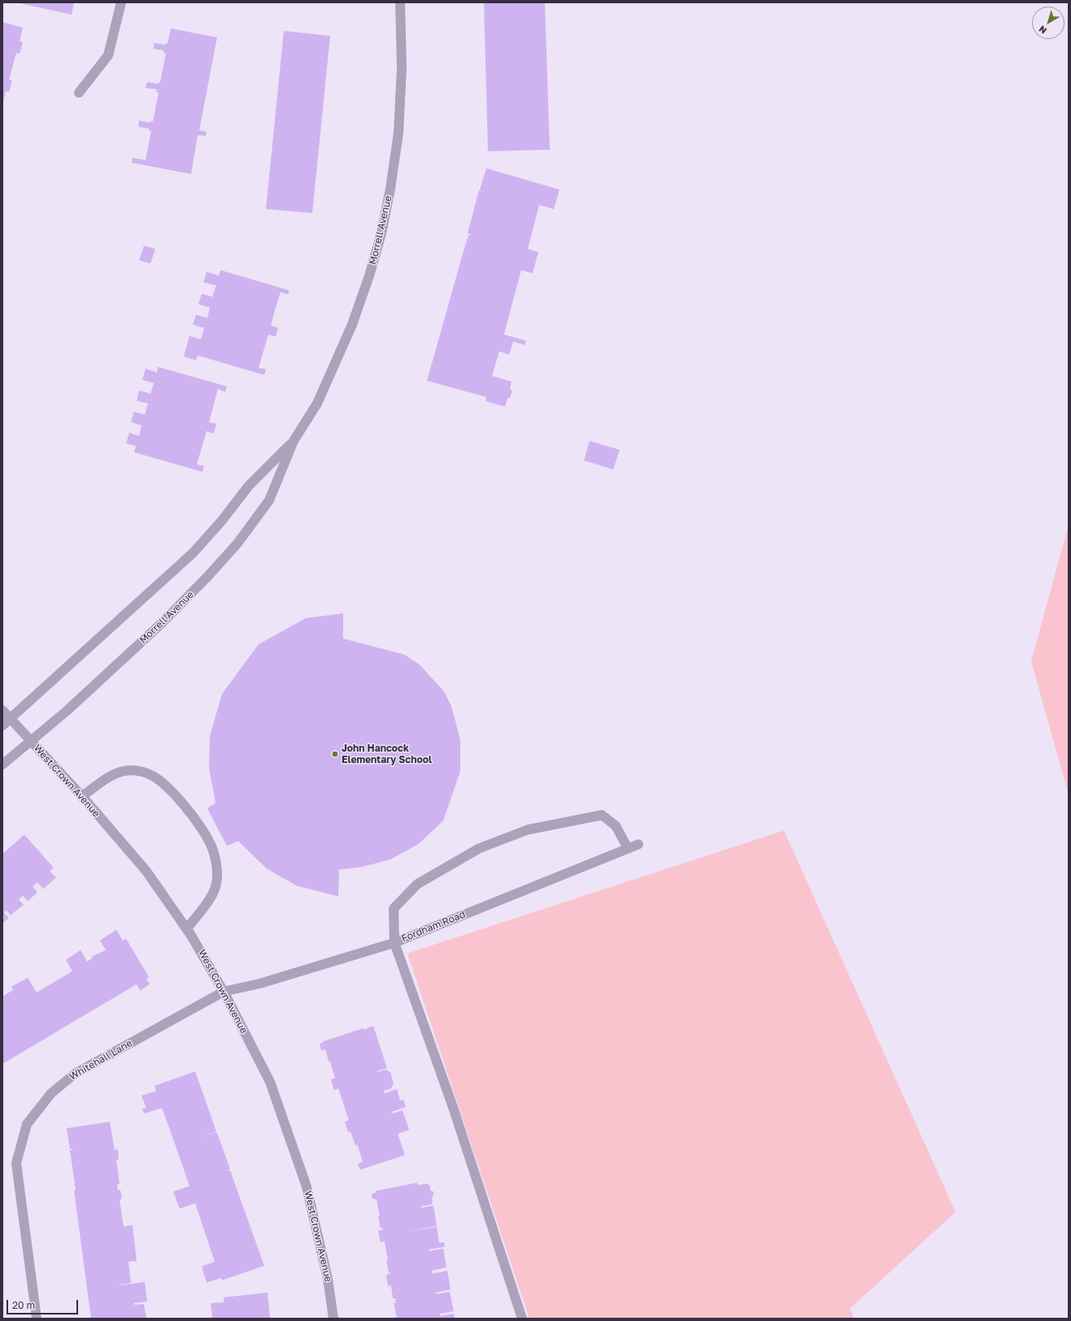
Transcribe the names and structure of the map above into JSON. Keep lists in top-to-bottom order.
{
  "streets": {
    "street": [
      "Morrell Avenue",
      "West Crown Avenue",
      "Fordham Road",
      "Whitehall Lane"
    ]
  },
  "crossings": [
    ["Morrell Avenue", "West Crown Avenue"],
    ["West Crown Avenue", "Fordham Road"],
    ["West Crown Avenue", "Whitehall Lane"],
    ["Fordham Road", "Whitehall Lane"]
  ],
  "places": ["John Hancock Elementary School"],
  "scale_bar": "20 m",
  "north": "bottom left"
}
